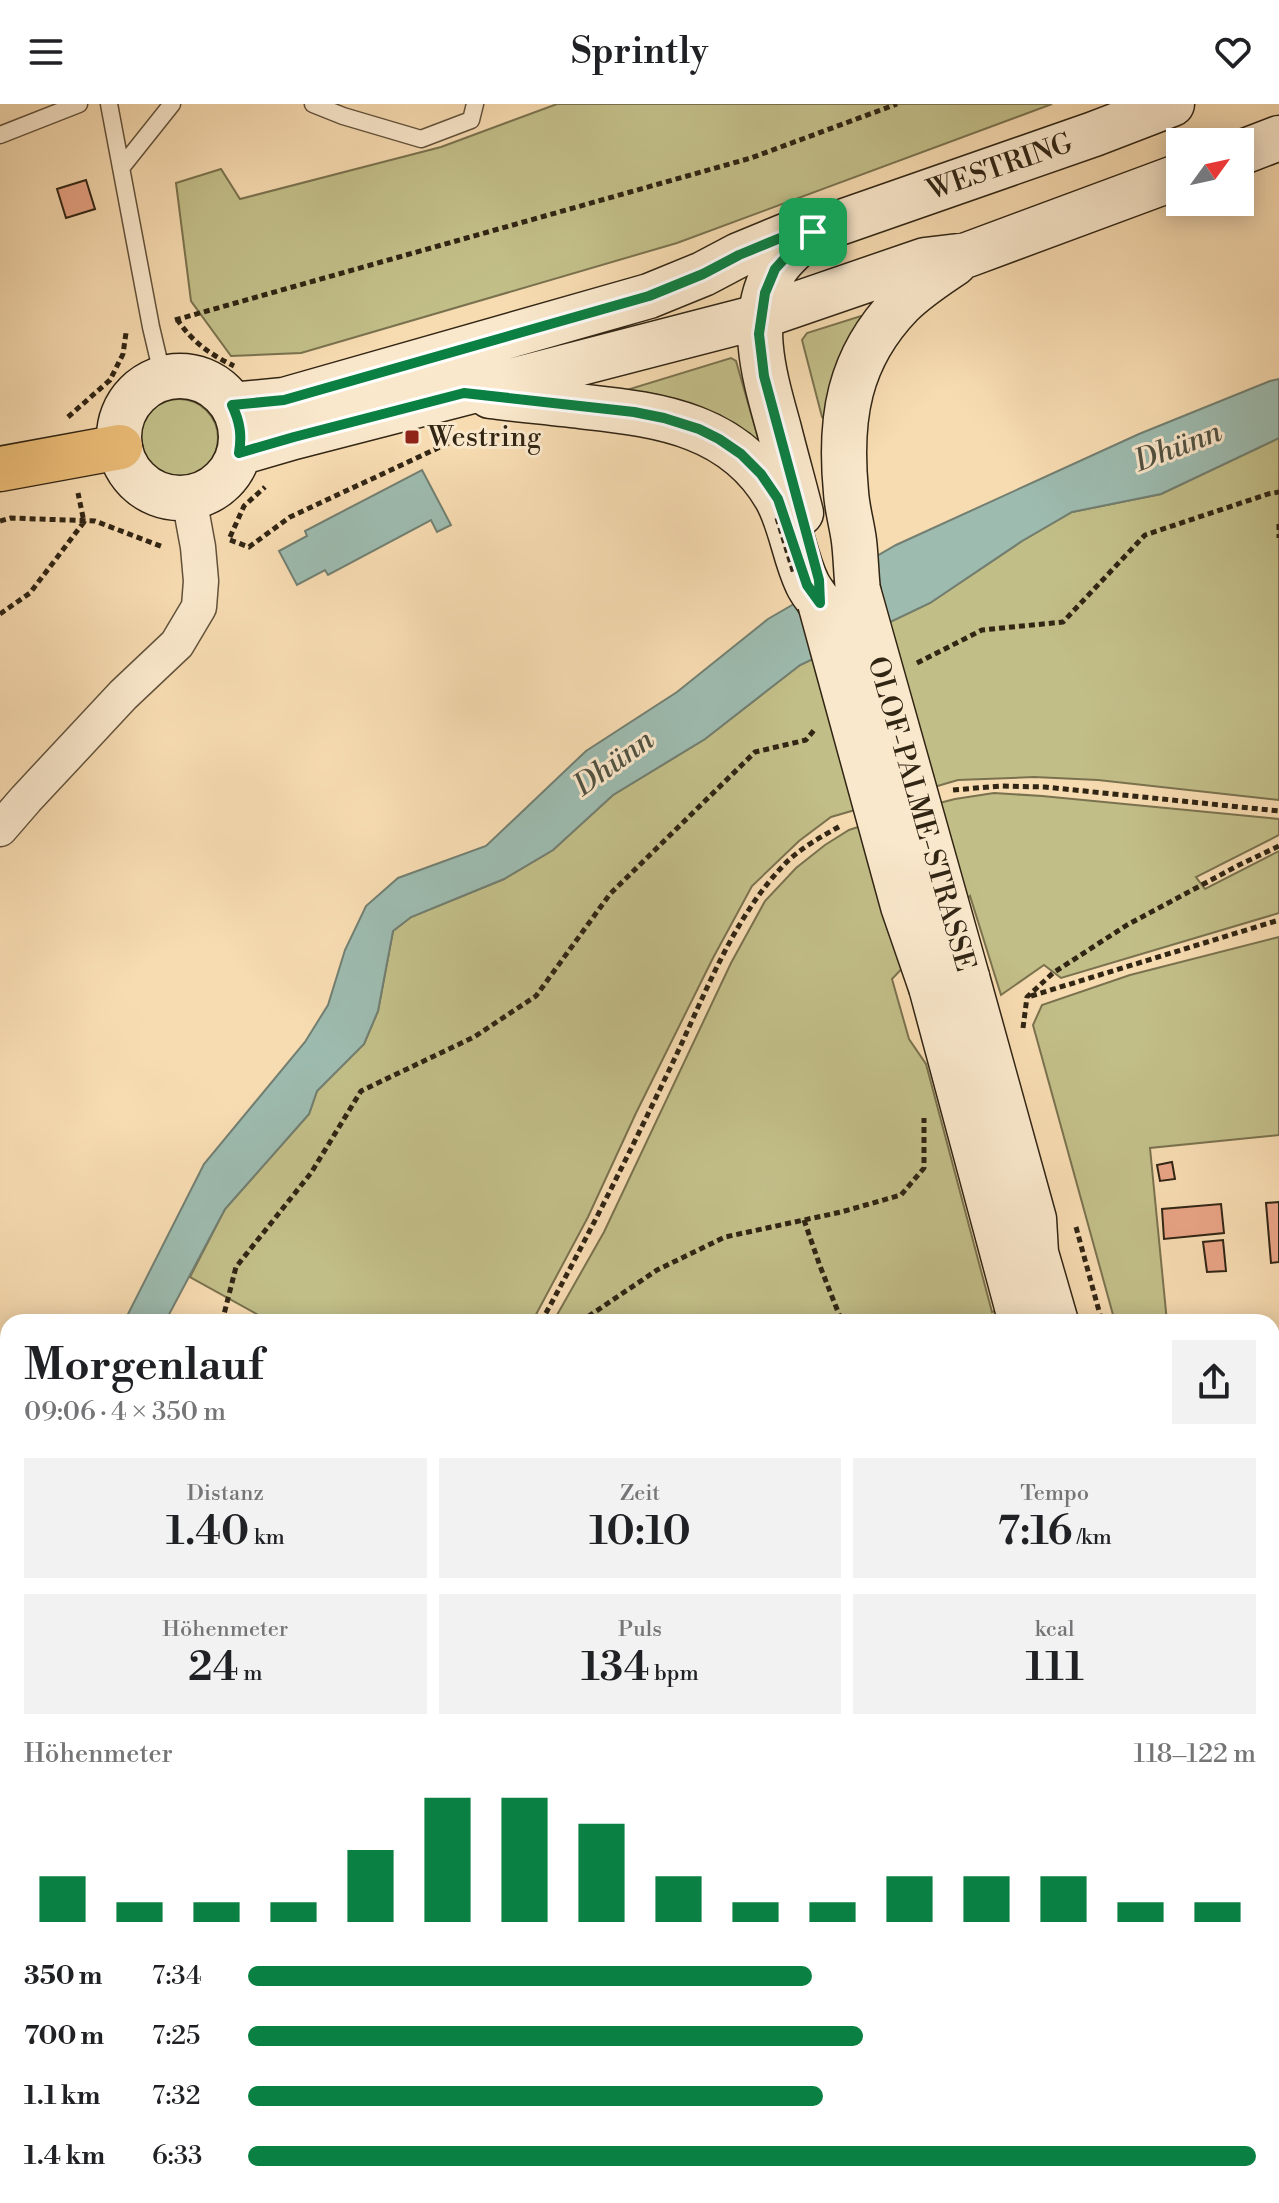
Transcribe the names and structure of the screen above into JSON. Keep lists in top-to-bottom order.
{
  "streets": {
    "main road": ["WESTRING", "OLOF-PALME-STRASSE"]
  },
  "crossings": [
    ["WESTRING", "OLOF-PALME-STRASSE"]
  ],
  "water": ["Dhünn"],
  "places": {
    "transit": ["Westring"]
  },
  "north": "top right",
  "page": {
    "header": "Sprintly",
    "heading": ["Morgenlauf", "09:06 · 4 × 350 m"],
    "stats": [
      ["Distanz", "1.40 km"],
      ["Zeit", "10:10"],
      ["Tempo", "7:16 /km"],
      ["Höhenmeter", "24 m"],
      ["Puls", "134 bpm"],
      ["kcal", "111"]
    ],
    "chart": ["Höhenmeter", "118–122 m"],
    "list": [
      {
        "name": "350 m",
        "note": "7:34"
      },
      {
        "name": "700 m",
        "note": "7:25"
      },
      {
        "name": "1.1 km",
        "note": "7:32"
      },
      {
        "name": "1.4 km",
        "note": "6:33"
      }
    ]
  }
}
